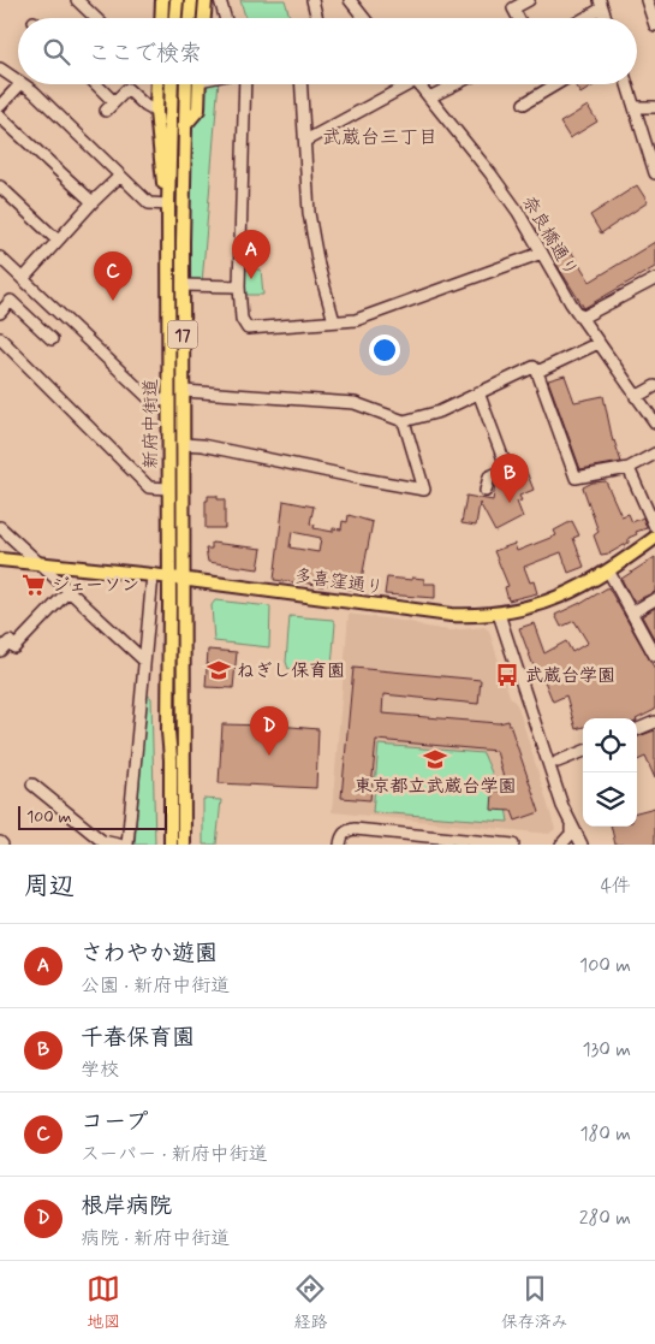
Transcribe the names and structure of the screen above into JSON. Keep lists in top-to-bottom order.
{
  "streets": {
    "main road": ["17", "新府中街道", "多喜窪通り"],
    "street": ["奈良橋通り"]
  },
  "crossings": [
    ["17", "新府中街道"],
    ["新府中街道", "多喜窪通り"]
  ],
  "districts": ["武蔵台三丁目"],
  "places": {
    "supermarket": ["ジェーソン"],
    "school or university": ["ねぎし保育園", "東京都立武蔵台学園"],
    "bus stop": ["武蔵台学園"]
  },
  "scale_bar": "100 m",
  "page": {
    "search": "ここで検索",
    "pins": [
      "A",
      "C",
      "B",
      "D"
    ],
    "scale": "100 m",
    "heading": ["周辺", "4件"],
    "list": [
      {
        "mark": "A",
        "name": "さわやか遊園",
        "note": "公園 · 新府中街道",
        "value": "100 m"
      },
      {
        "mark": "B",
        "name": "千春保育園",
        "note": "学校",
        "value": "130 m"
      },
      {
        "mark": "C",
        "name": "コープ",
        "note": "スーパー · 新府中街道",
        "value": "180 m"
      },
      {
        "mark": "D",
        "name": "根岸病院",
        "note": "病院 · 新府中街道",
        "value": "280 m"
      }
    ],
    "nav": ["地図", "経路", "保存済み"]
  }
}
